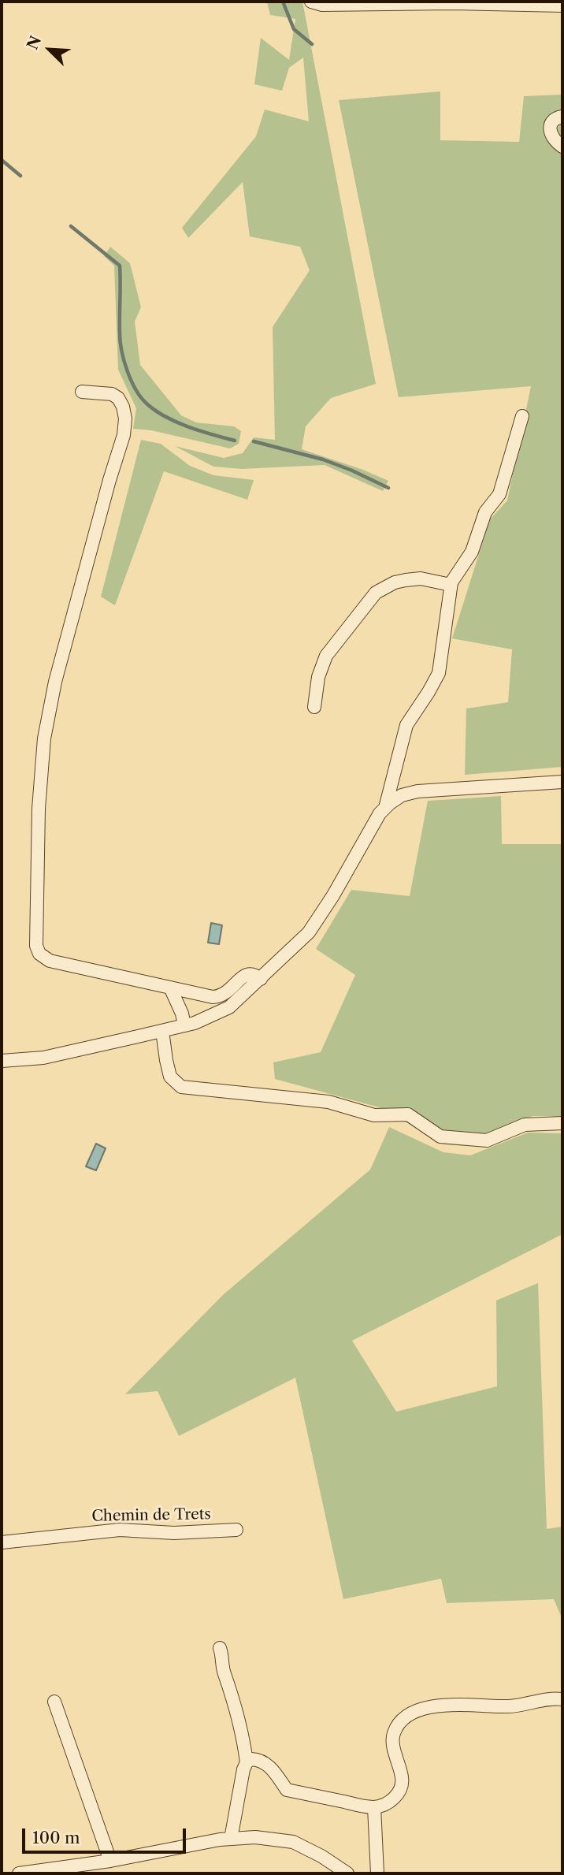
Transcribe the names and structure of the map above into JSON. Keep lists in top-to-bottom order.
{
  "streets": {
    "street": ["Chemin de Trets"]
  },
  "scale_bar": "100 m",
  "north": "top left"
}
